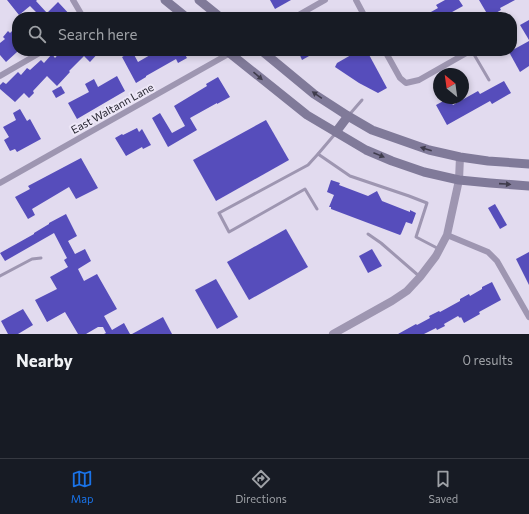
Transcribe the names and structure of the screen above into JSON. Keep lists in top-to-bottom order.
{
  "streets": {
    "street": ["East Waltann Lane"]
  },
  "north": "top left",
  "page": {
    "search": "Search here",
    "heading": ["Nearby", "0 results"],
    "nav": ["Map", "Directions", "Saved"]
  }
}
